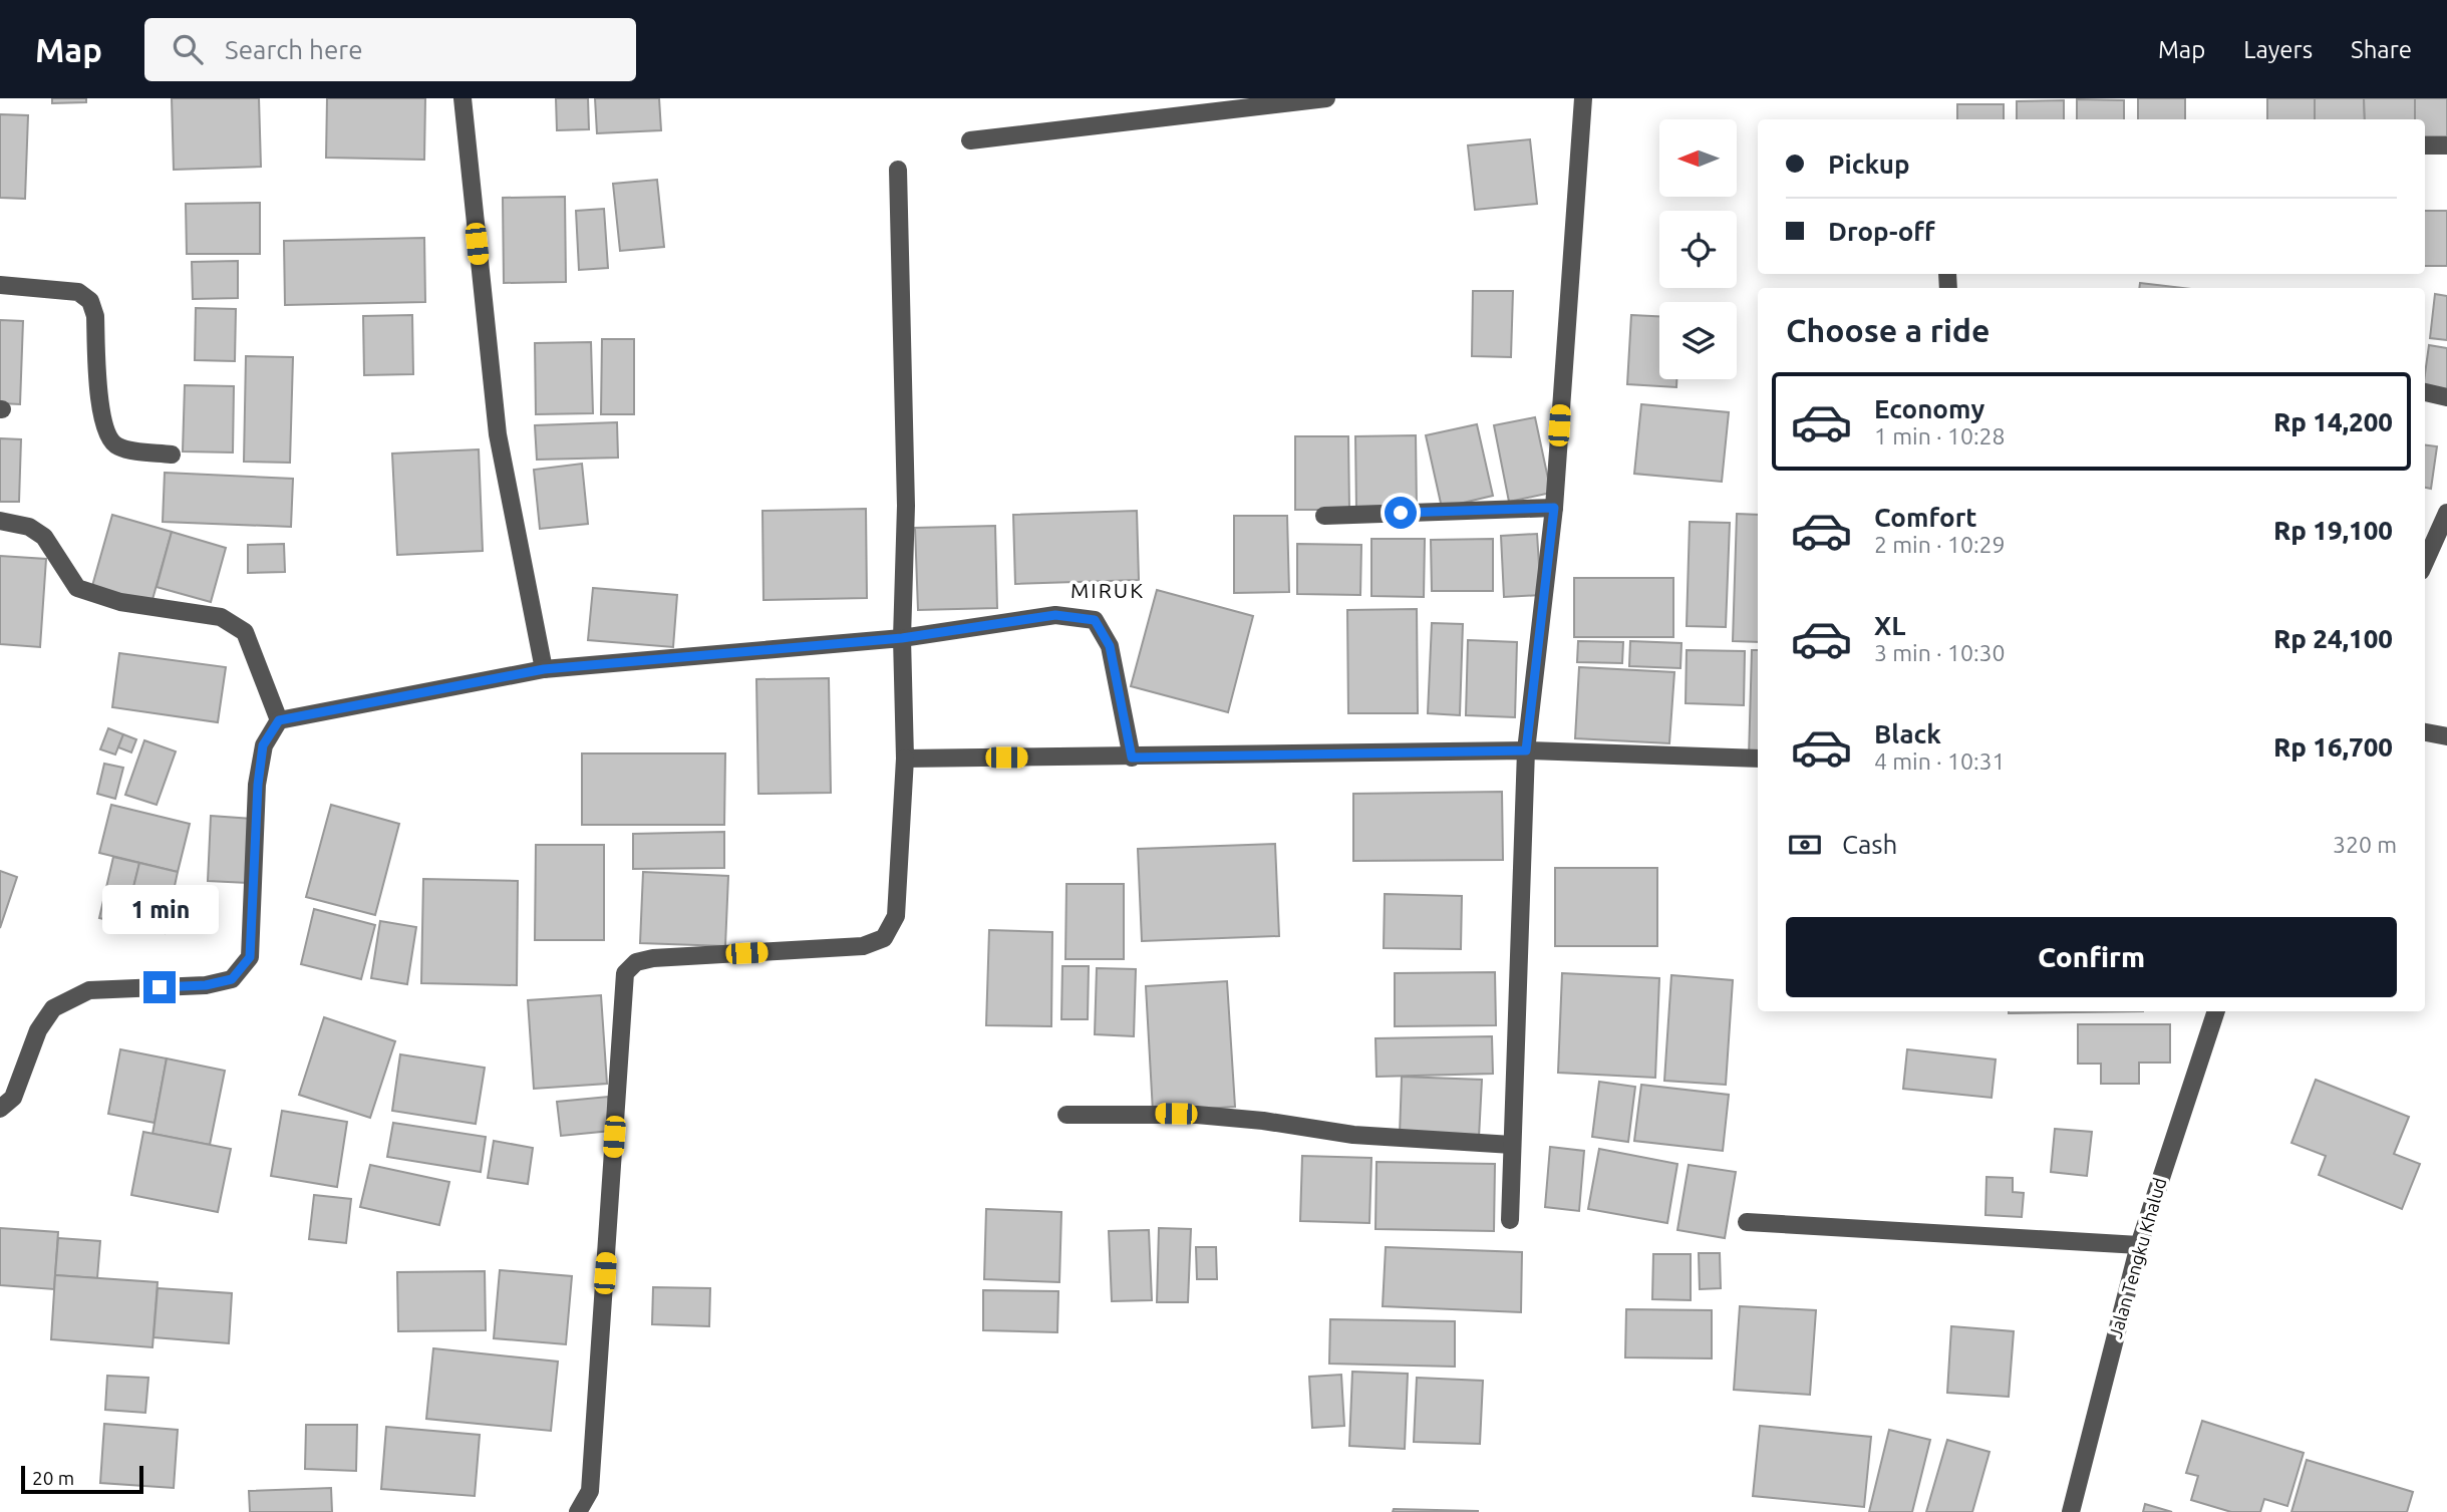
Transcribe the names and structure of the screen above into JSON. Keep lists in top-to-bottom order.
{
  "streets": {
    "street": ["Jalan Tengku Khalud"]
  },
  "districts": ["MIRUK"],
  "scale_bar": "20 m",
  "north": "left",
  "page": {
    "header": "Map",
    "search": "Search here",
    "nav": ["Map", "Layers", "Share"],
    "banner": ["Pickup", "Drop-off"],
    "heading": "Choose a ride",
    "list": [
      {
        "name": "Economy",
        "note": "1 min · 10:28",
        "value": "Rp 14,200"
      },
      {
        "name": "Comfort",
        "note": "2 min · 10:29",
        "value": "Rp 19,100"
      },
      {
        "name": "XL",
        "note": "3 min · 10:30",
        "value": "Rp 24,100"
      },
      {
        "name": "Black",
        "note": "4 min · 10:31",
        "value": "Rp 16,700"
      }
    ],
    "pay": ["Cash", "320 m"],
    "bubble": "1 min",
    "buttons": "Confirm",
    "scale": "20 m"
  }
}
